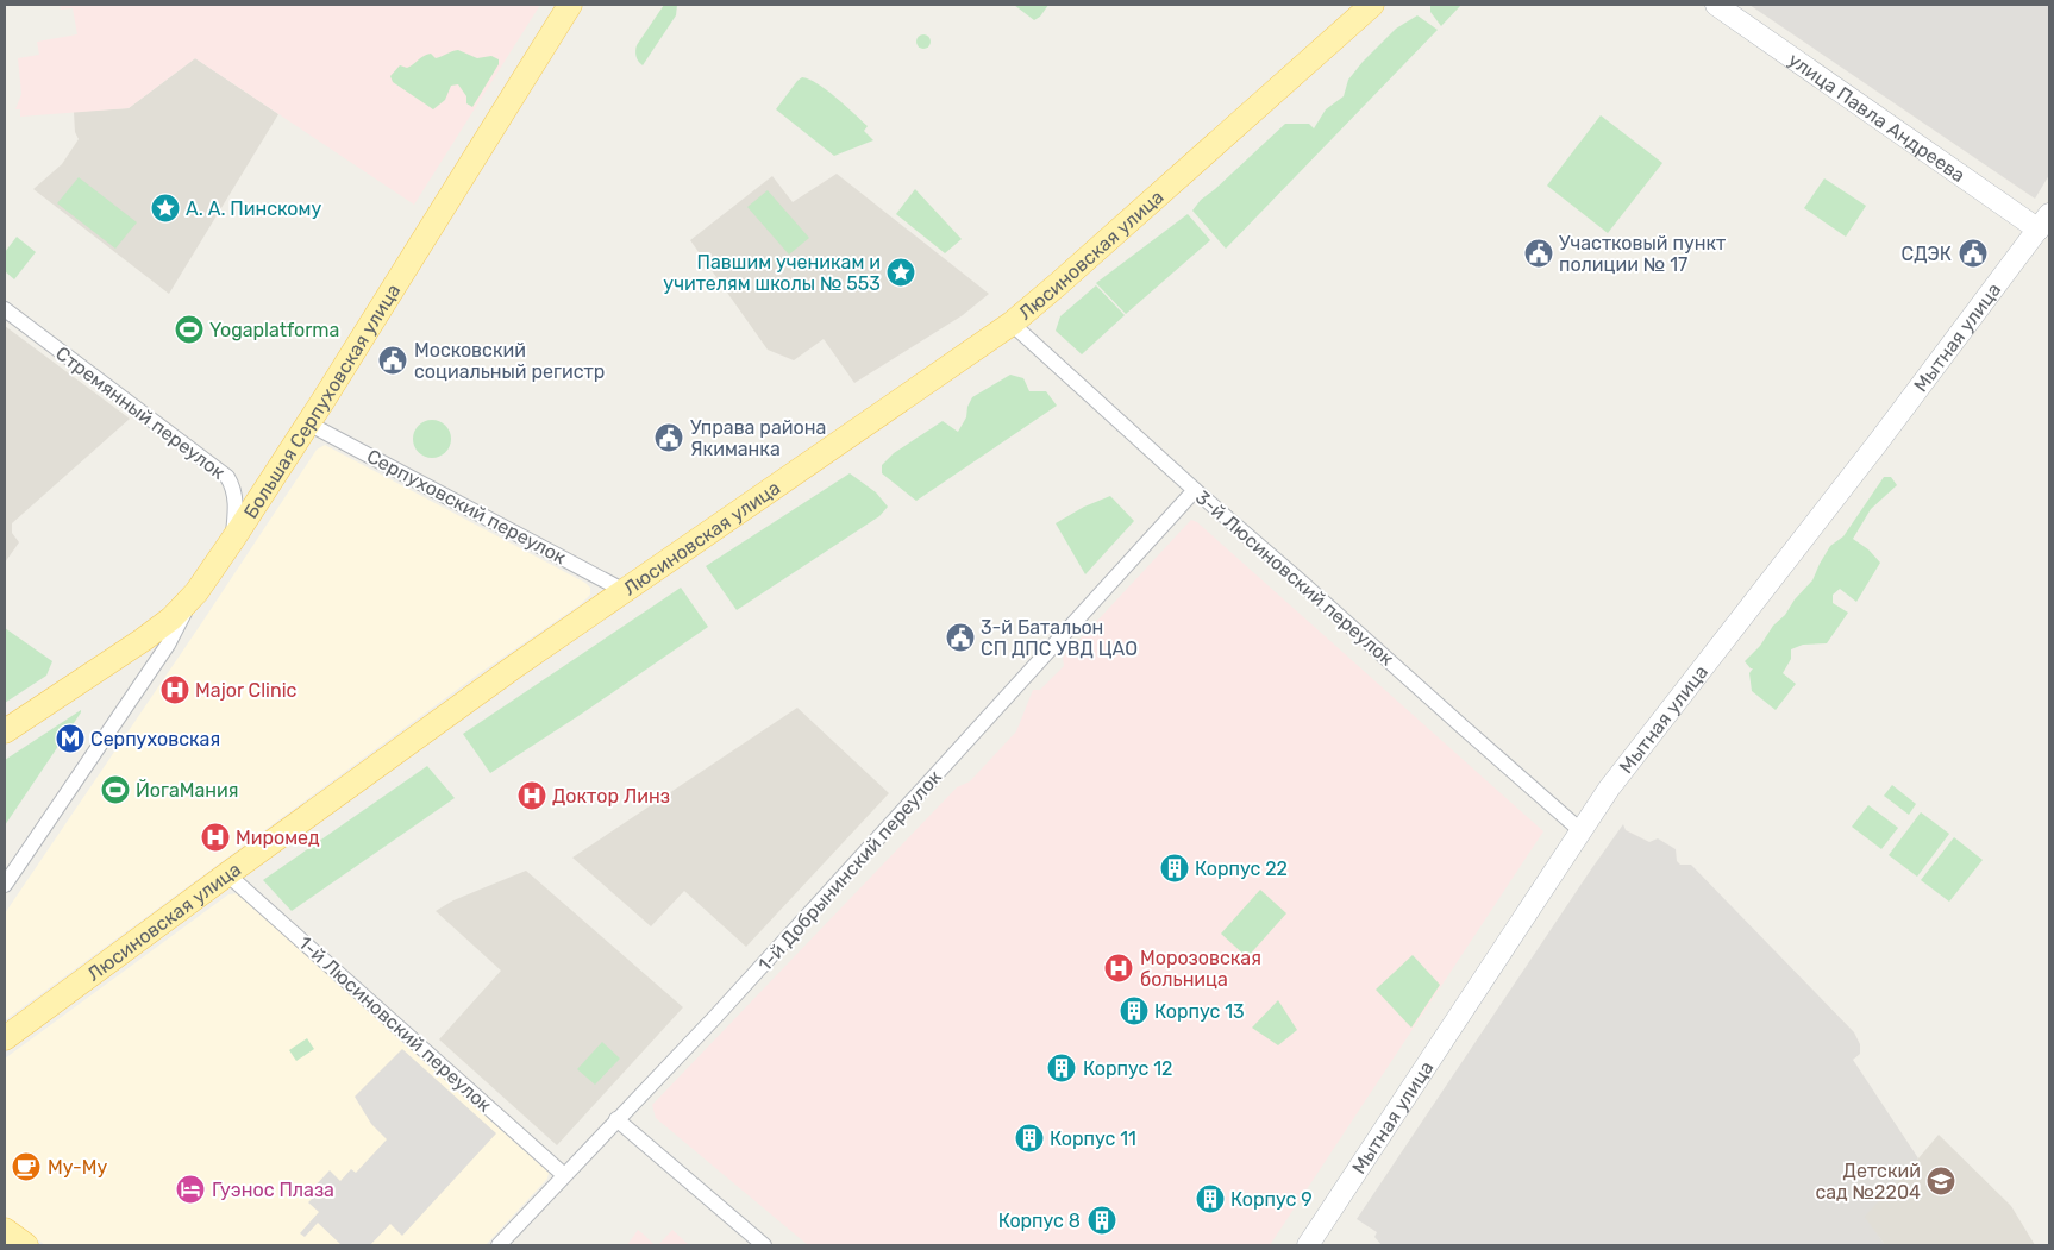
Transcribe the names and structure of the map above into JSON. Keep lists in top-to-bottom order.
{
  "streets": {
    "main road": [
      "улица Павла Андреева",
      "Люсиновская улица",
      "Мытная улица",
      "Большая Серпуховская улица"
    ],
    "street": [
      "Стремянный переулок",
      "Серпуховский переулок",
      "3-й Люсиновский переулок",
      "1-й Добрынинский переулок",
      "1-й Люсиновский переулок"
    ]
  },
  "crossings": [
    ["улица Павла Андреева", "Мытная улица"],
    ["Люсиновская улица", "Серпуховский переулок"],
    ["Люсиновская улица", "3-й Люсиновский переулок"],
    ["Люсиновская улица", "1-й Люсиновский переулок"],
    ["Мытная улица", "3-й Люсиновский переулок"],
    ["Большая Серпуховская улица", "Стремянный переулок"],
    ["Большая Серпуховская улица", "Серпуховский переулок"],
    ["3-й Люсиновский переулок", "1-й Добрынинский переулок"],
    ["1-й Добрынинский переулок", "1-й Люсиновский переулок"]
  ],
  "places": {
    "place": ["А. А. Пинскому", "Павшим ученикам и учителям школы № 553"],
    "public building": [
      "Участковый пункт полиции № 17",
      "СДЭК",
      "Московский социальный регистр",
      "Управа района Якиманка",
      "3-й Батальон СП ДПС УВД ЦАО"
    ],
    "sports": ["Yogaplatforma", "ЙогаМания"],
    "hospital": [
      "Major Clinic",
      "Доктор Линз",
      "Миромед",
      "Морозовская больница"
    ],
    "metro station": ["Серпуховская"],
    "building": [
      "Корпус 22",
      "Корпус 13",
      "Корпус 12",
      "Корпус 11",
      "Корпус 9",
      "Корпус 8"
    ],
    "cafe": ["Му-Му"],
    "school or university": ["Детский сад №2204"],
    "hotel": ["Гуэнос Плаза"]
  }
}
